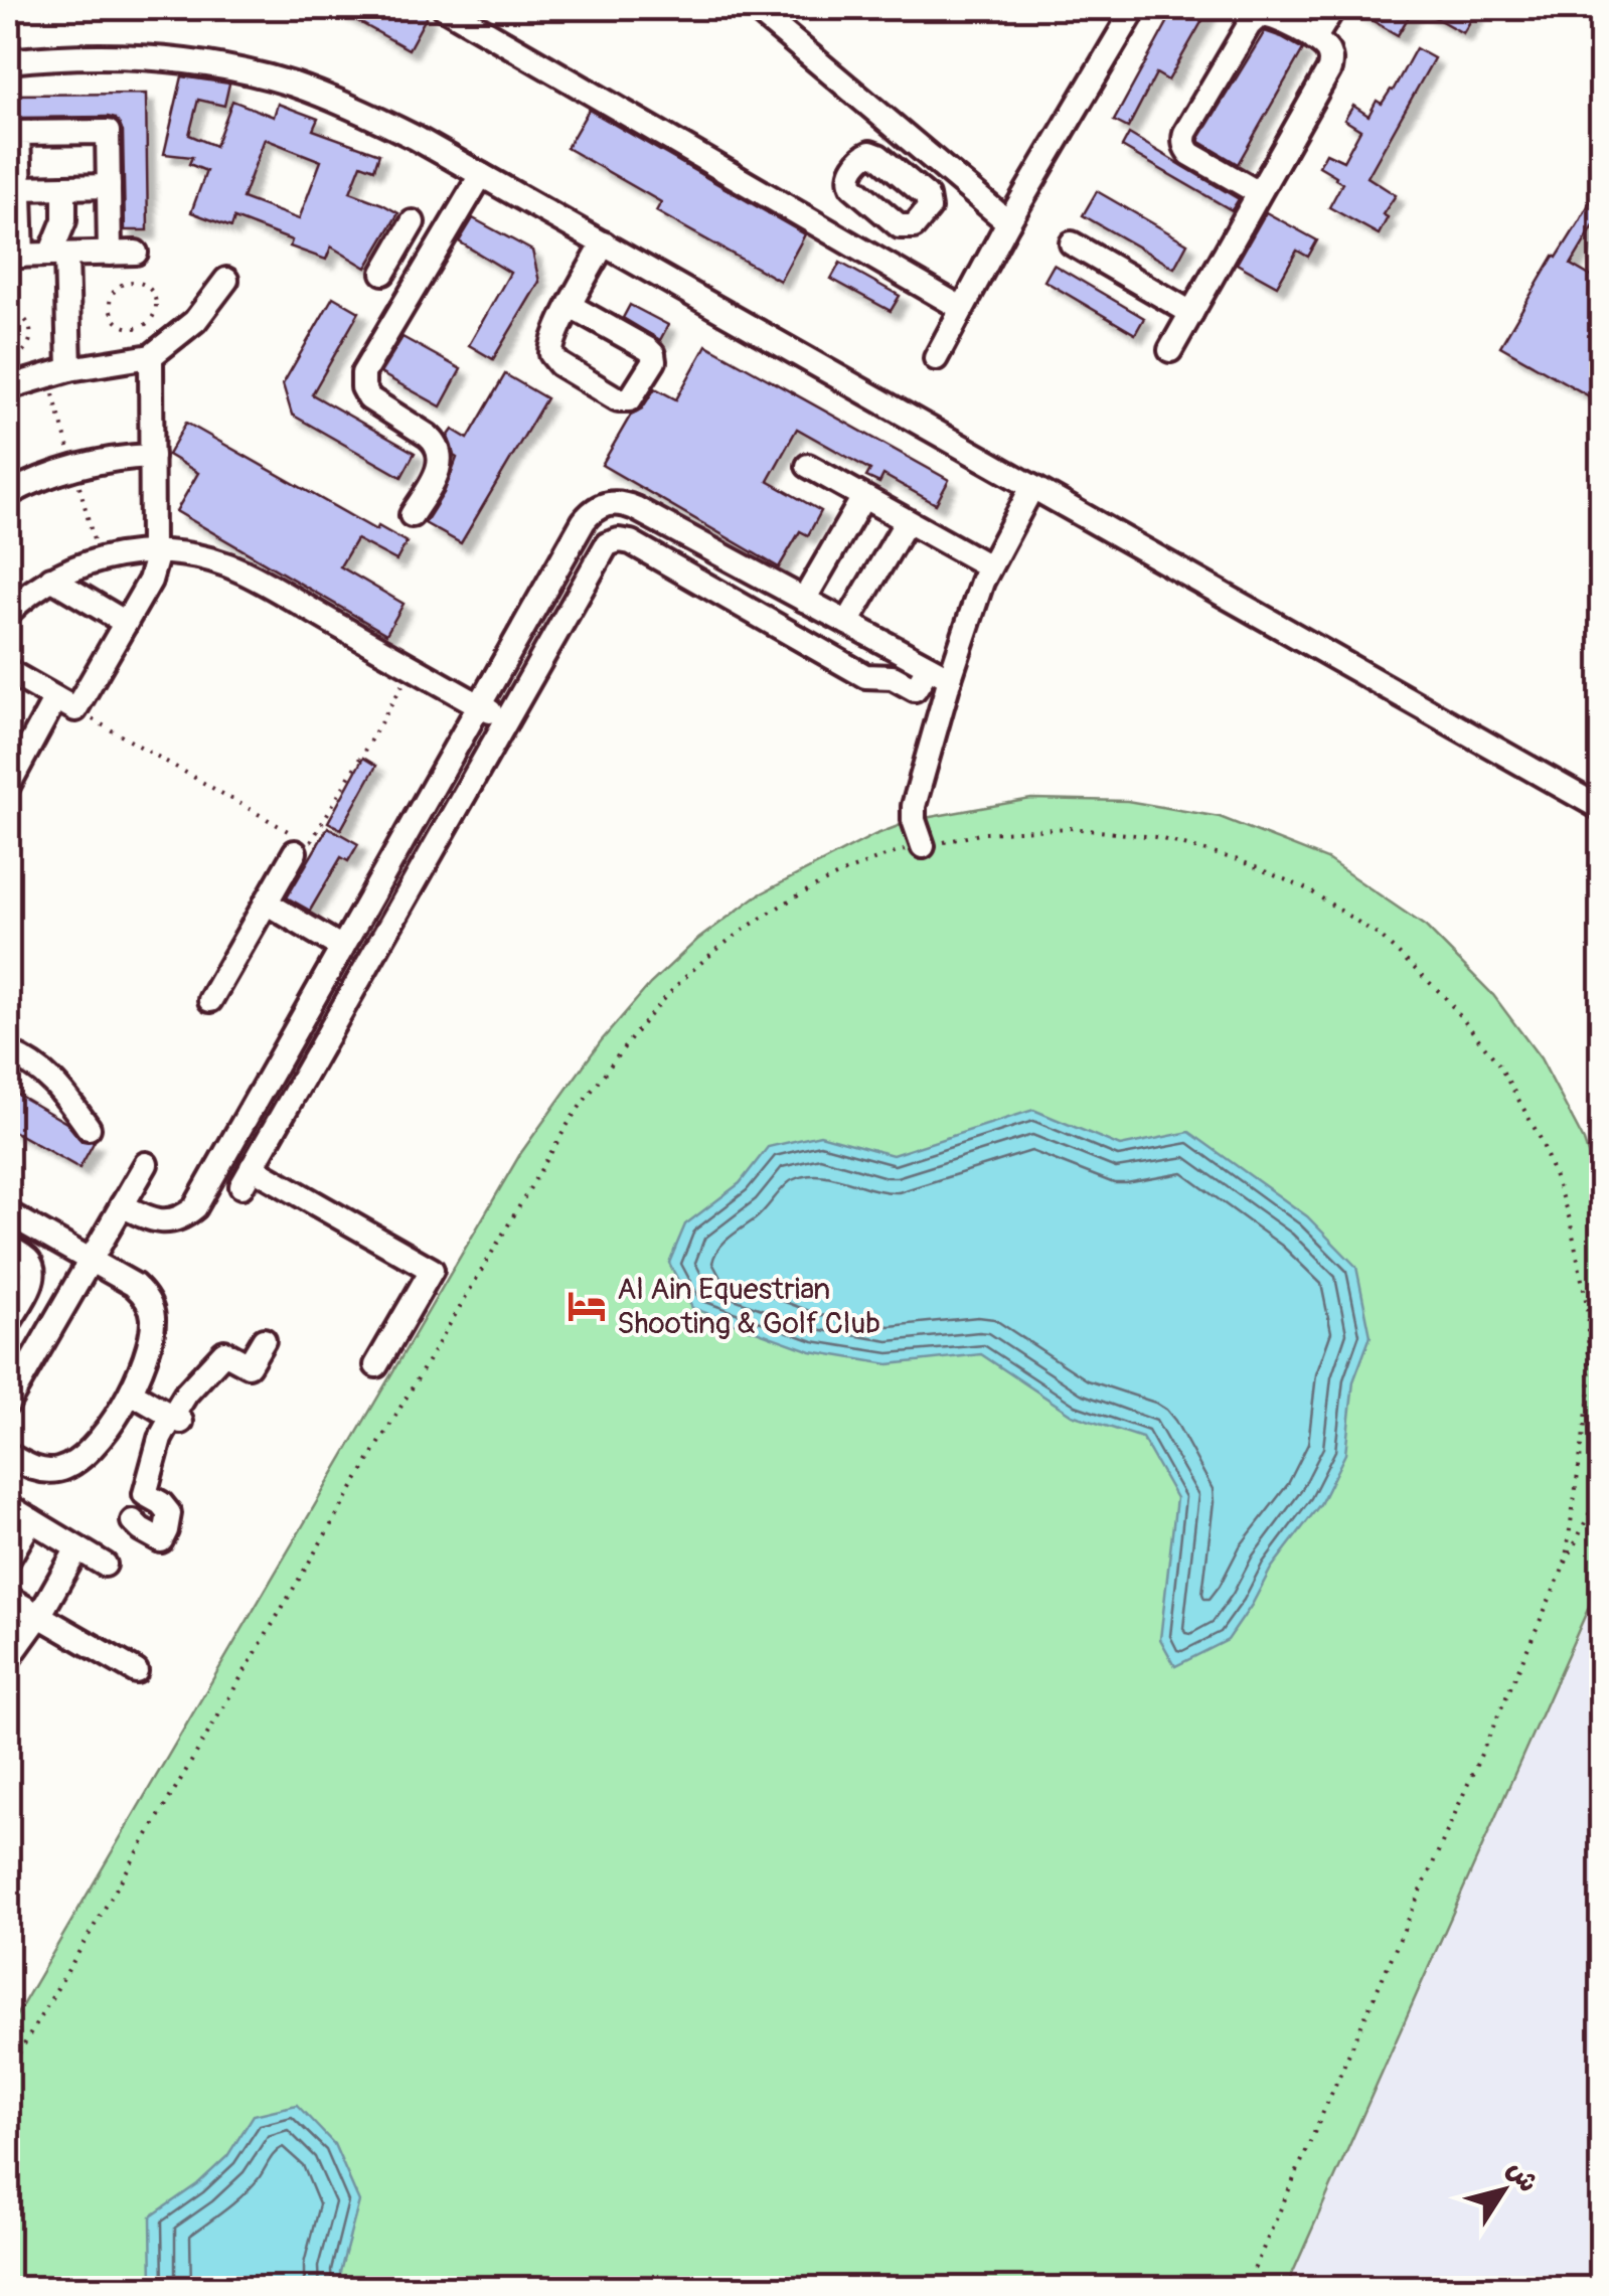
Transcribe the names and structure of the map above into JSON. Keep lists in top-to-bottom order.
{
  "places": {
    "hotel": ["Al Ain Equestrian Shooting & Golf Club"]
  },
  "north": "top right"
}
